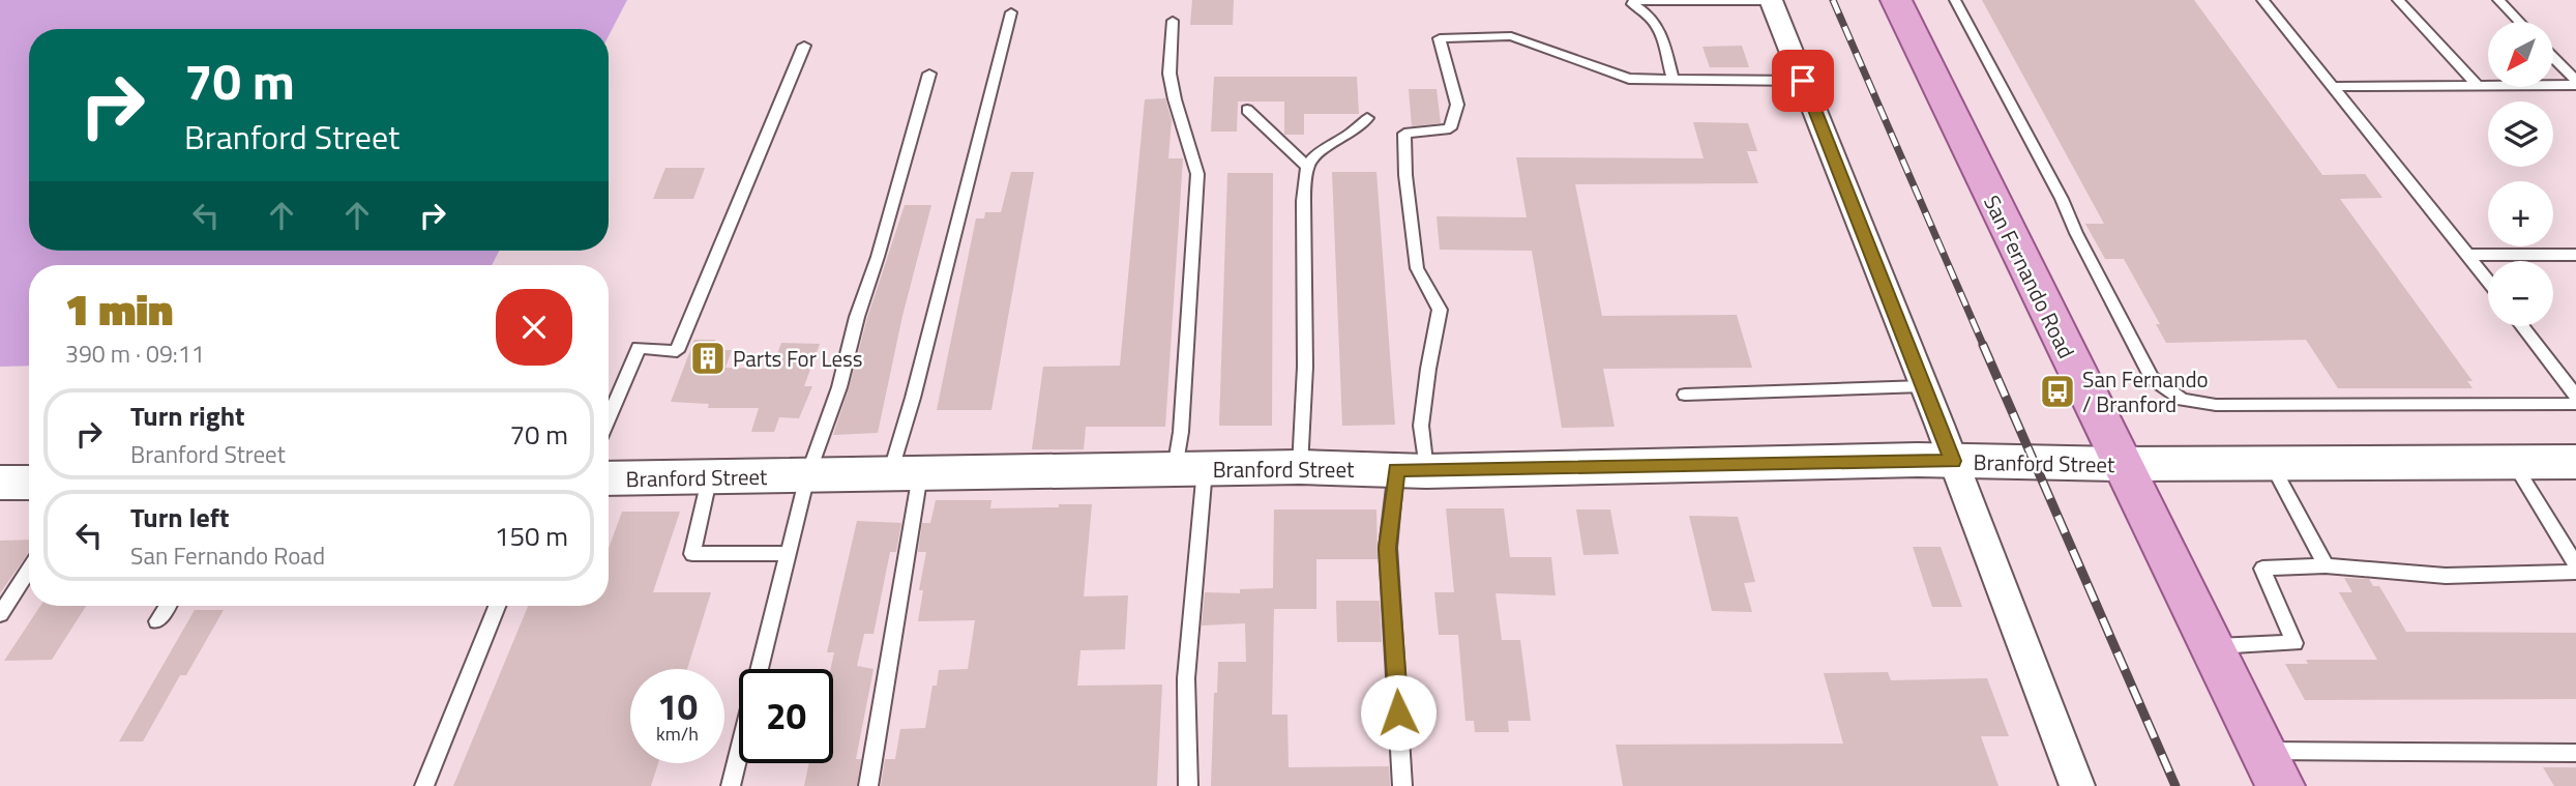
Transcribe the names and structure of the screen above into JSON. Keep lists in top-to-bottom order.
{
  "streets": {
    "main road": ["San Fernando Road", "Branford Street"]
  },
  "crossings": [
    ["San Fernando Road", "Branford Street"]
  ],
  "places": {
    "building": ["Parts For Less"],
    "bus stop": ["San Fernando / Branford"]
  },
  "north": "bottom left",
  "page": {
    "map_buttons": ["+", "−"],
    "turn": ["70 m", "Branford Street"],
    "heading": ["1 min", "390 m · 09:11"],
    "list": [
      {
        "name": "Turn right",
        "note": "Branford Street",
        "value": "70 m"
      },
      {
        "name": "Turn left",
        "note": "San Fernando Road",
        "value": "150 m"
      }
    ],
    "speed": "10 km/h",
    "limit": "20"
  }
}
